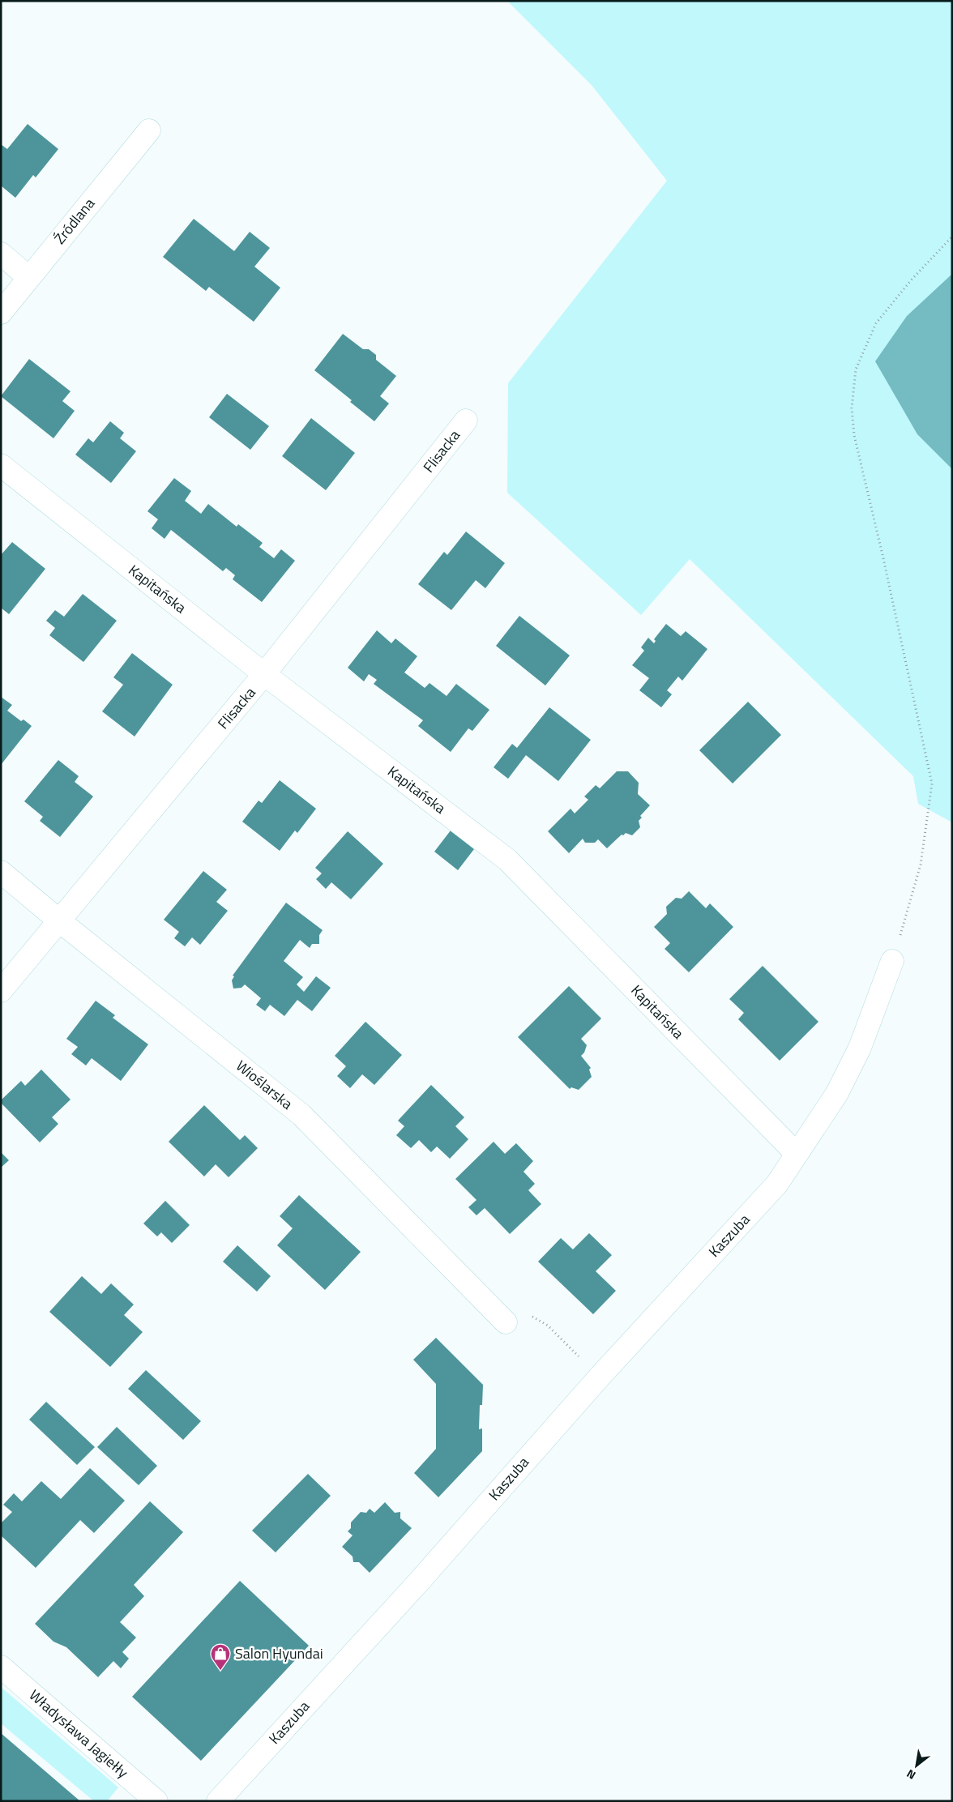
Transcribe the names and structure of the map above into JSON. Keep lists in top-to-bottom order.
{
  "streets": {
    "street": [
      "Źródlana",
      "Flisacka",
      "Kapitańska",
      "Wioślarska",
      "Kaszuba",
      "Władysława Jagiełły"
    ]
  },
  "crossings": [
    ["Flisacka", "Kapitańska"],
    ["Flisacka", "Wioślarska"],
    ["Kapitańska", "Kaszuba"]
  ],
  "places": {
    "shop": ["Salon Hyundai"]
  },
  "north": "bottom left"
}
